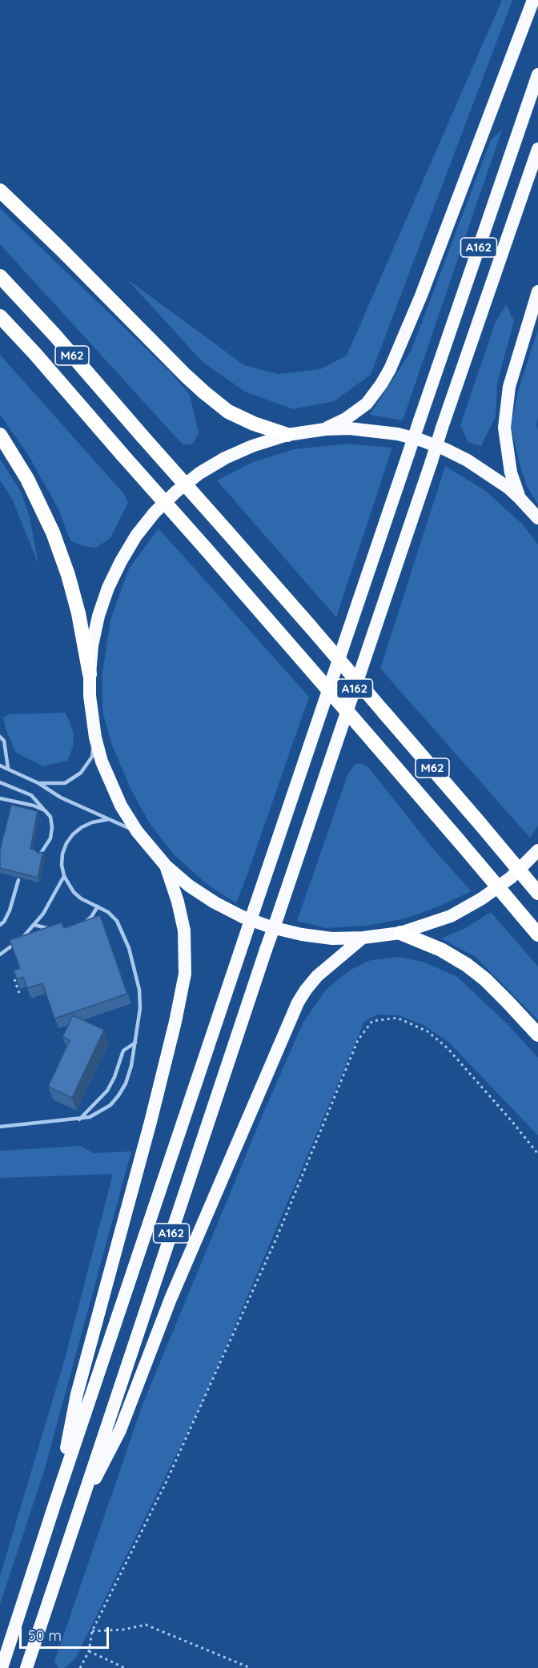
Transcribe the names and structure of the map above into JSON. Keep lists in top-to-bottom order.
{
  "streets": {
    "highway": ["A162", "M62"]
  },
  "scale_bar": "50 m"
}
